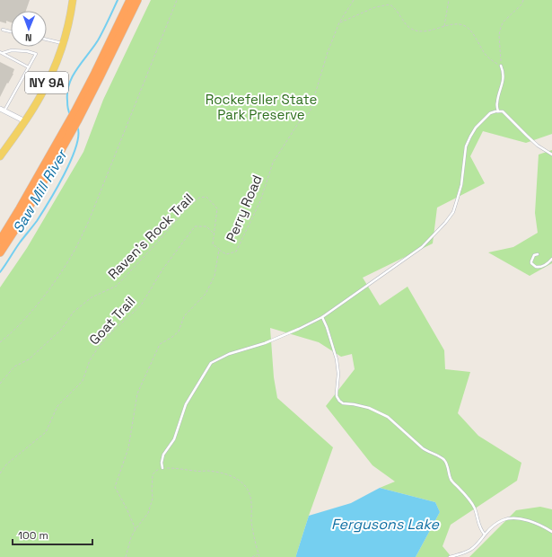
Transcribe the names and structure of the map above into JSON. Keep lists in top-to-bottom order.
{
  "streets": {
    "main road": ["NY 9A"],
    "path": ["Perry Road", "Raven's Rock Trail", "Goat Trail"]
  },
  "crossings": [
    ["Perry Road", "Raven's Rock Trail"],
    ["Raven's Rock Trail", "Goat Trail"]
  ],
  "water": ["Saw Mill River", "Fergusons Lake"],
  "parks": ["Rockefeller State Park Preserve"],
  "scale_bar": "100 m",
  "north": "bottom"
}
